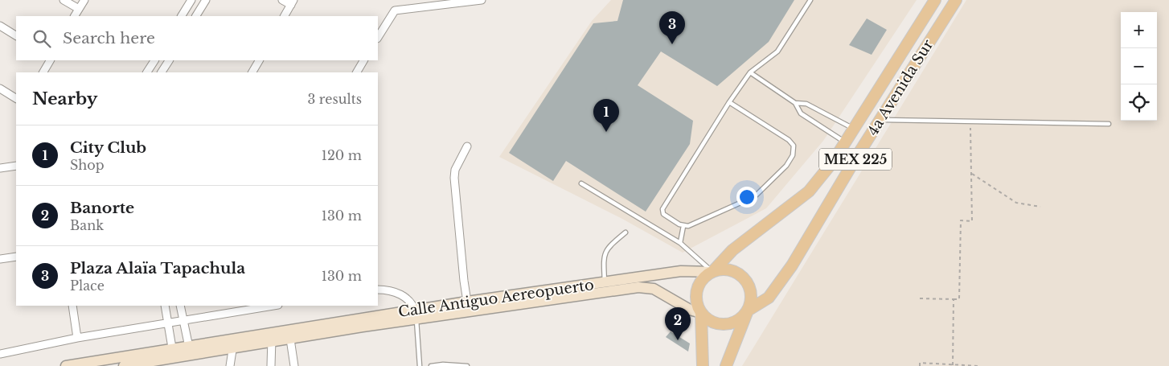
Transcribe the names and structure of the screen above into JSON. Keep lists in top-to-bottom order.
{
  "streets": {
    "main road": ["4a Avenida Sur", "MEX 225", "Calle Antiguo Aereopuerto"]
  },
  "crossings": [
    ["4a Avenida Sur", "Calle Antiguo Aereopuerto"]
  ],
  "page": {
    "pins": ["3", "1", "2"],
    "map_buttons": ["+", "−"],
    "search": "Search here",
    "heading": ["Nearby", "3 results"],
    "list": [
      {
        "mark": "1",
        "name": "City Club",
        "note": "Shop",
        "value": "120 m"
      },
      {
        "mark": "2",
        "name": "Banorte",
        "note": "Bank",
        "value": "130 m"
      },
      {
        "mark": "3",
        "name": "Plaza Alaïa Tapachula",
        "note": "Place",
        "value": "130 m"
      }
    ]
  }
}
